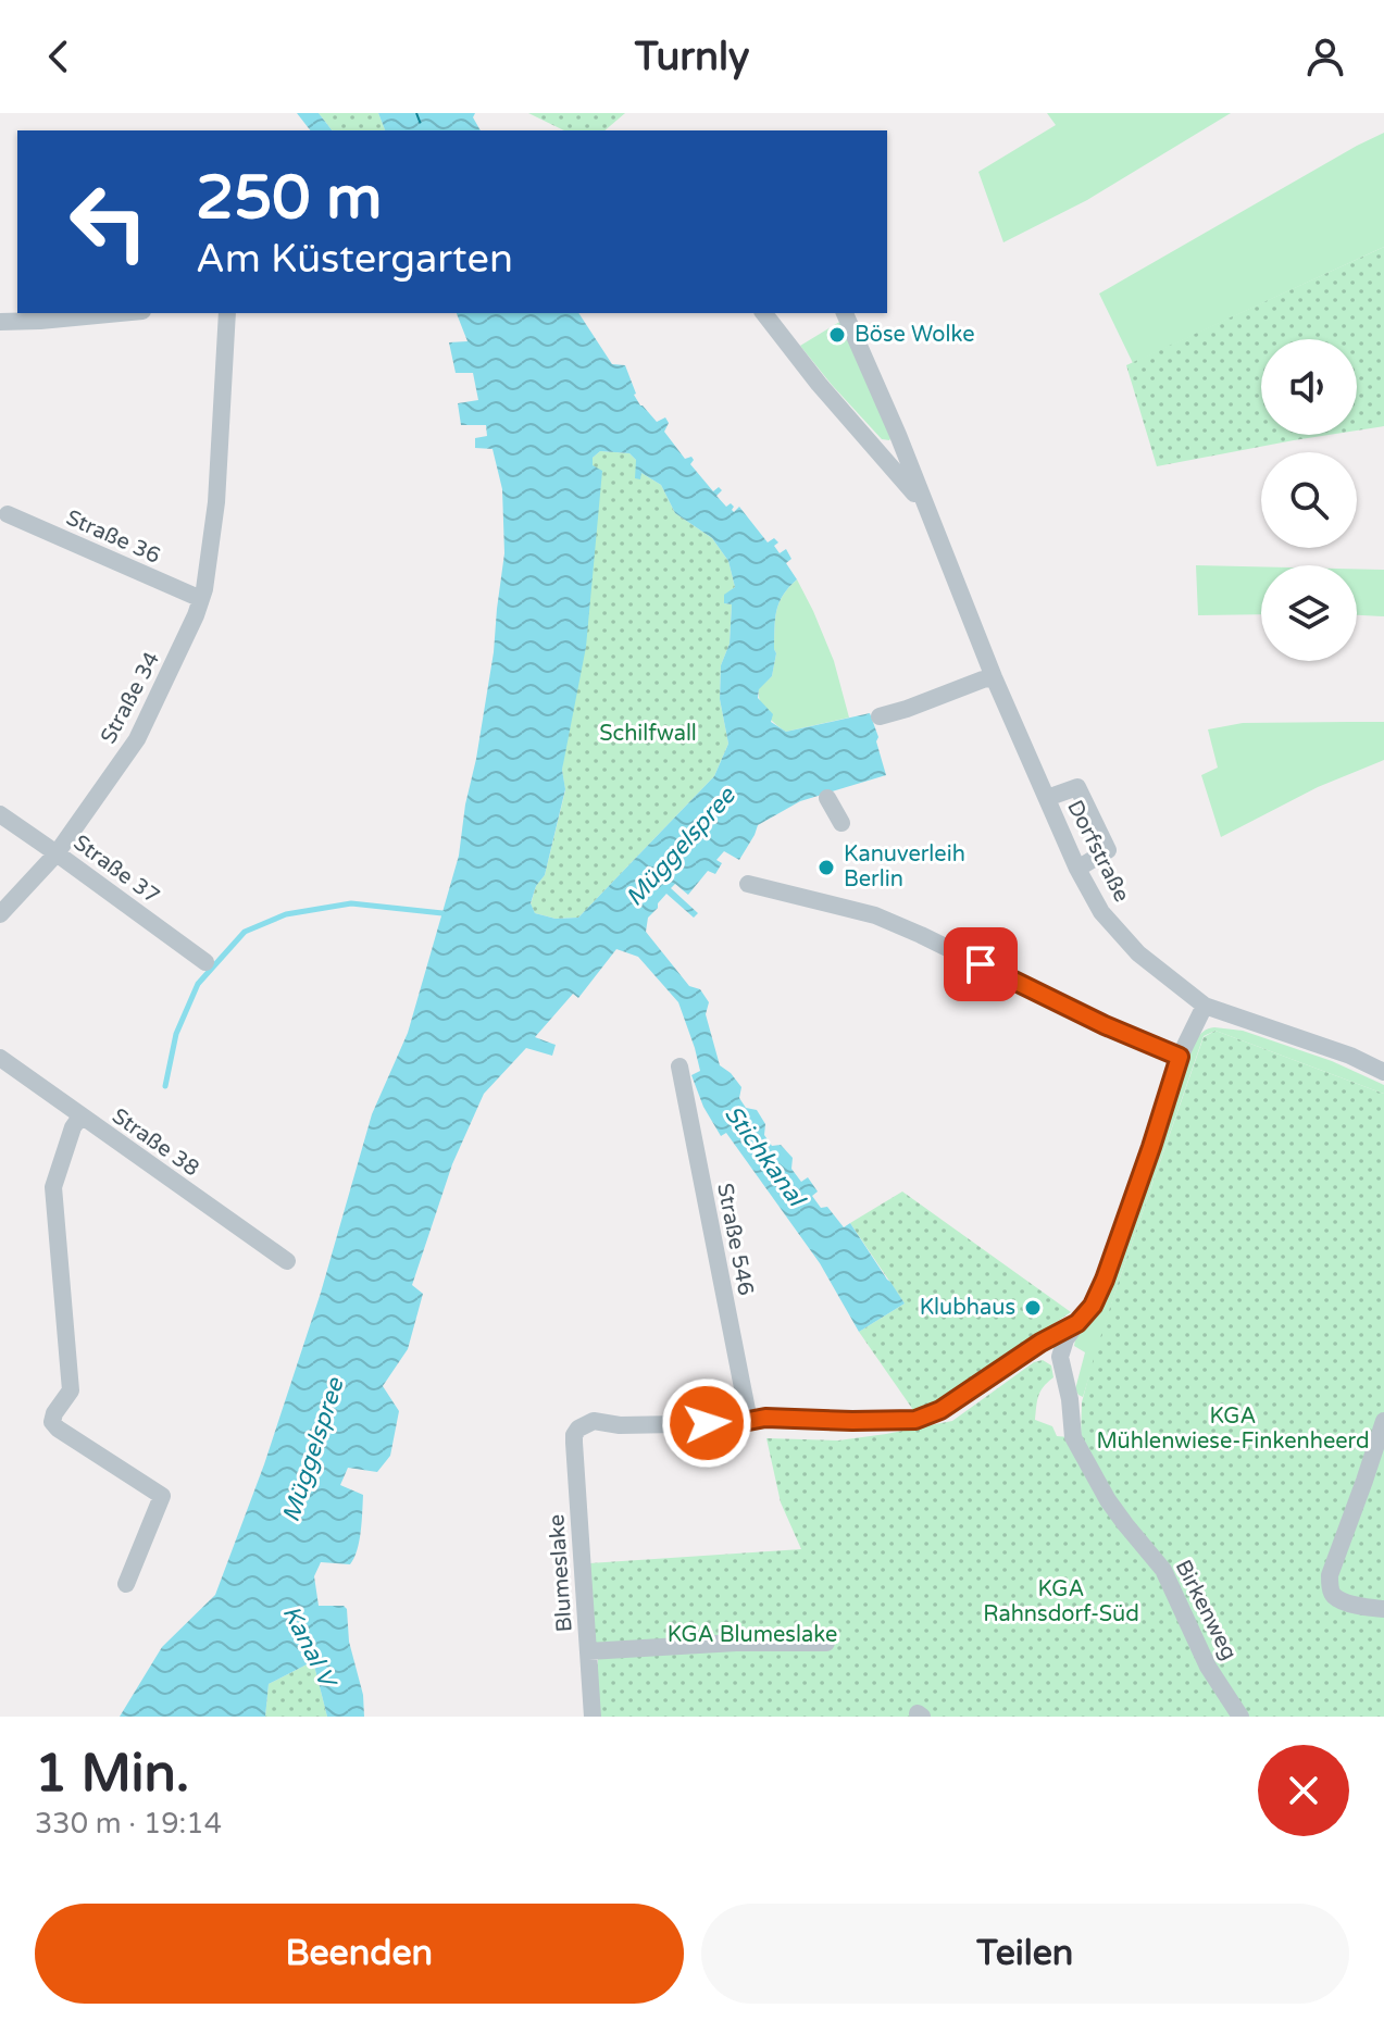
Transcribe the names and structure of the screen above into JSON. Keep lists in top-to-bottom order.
{
  "streets": {
    "street": [
      "Straße 36",
      "Straße 34",
      "Dorfstraße",
      "Straße 37",
      "Straße 38",
      "Straße 546",
      "Blumeslake",
      "Birkenweg"
    ]
  },
  "crossings": [
    ["Straße 36", "Straße 34"],
    ["Straße 34", "Straße 37"],
    ["Straße 546", "Blumeslake"]
  ],
  "water": ["Müggelspree", "Stichkanal", "Kanal V"],
  "parks": [
    "Schilfwall",
    "KGA Mühlenwiese-Finkenheerd",
    "KGA Rahnsdorf-Süd",
    "KGA Blumeslake"
  ],
  "places": ["Böse Wolke", "Kanuverleih Berlin", "Klubhaus"],
  "page": {
    "header": "Turnly",
    "turn": ["250 m", "Am Küstergarten"],
    "heading": ["1 Min.", "330 m · 19:14"],
    "buttons": ["Beenden", "Teilen"]
  }
}
